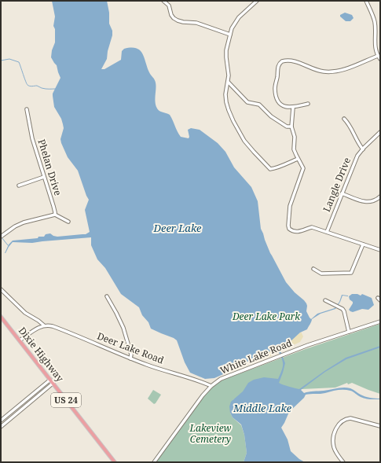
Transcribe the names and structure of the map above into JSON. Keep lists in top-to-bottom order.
{
  "streets": {
    "main road": ["Dixie Highway", "US 24"],
    "street": [
      "Phelan Drive",
      "Langle Drive",
      "Deer Lake Road",
      "White Lake Road"
    ]
  },
  "crossings": [
    ["Deer Lake Road", "White Lake Road"]
  ],
  "water": ["Deer Lake", "Middle Lake"],
  "parks": ["Deer Lake Park", "Lakeview Cemetery"]
}
